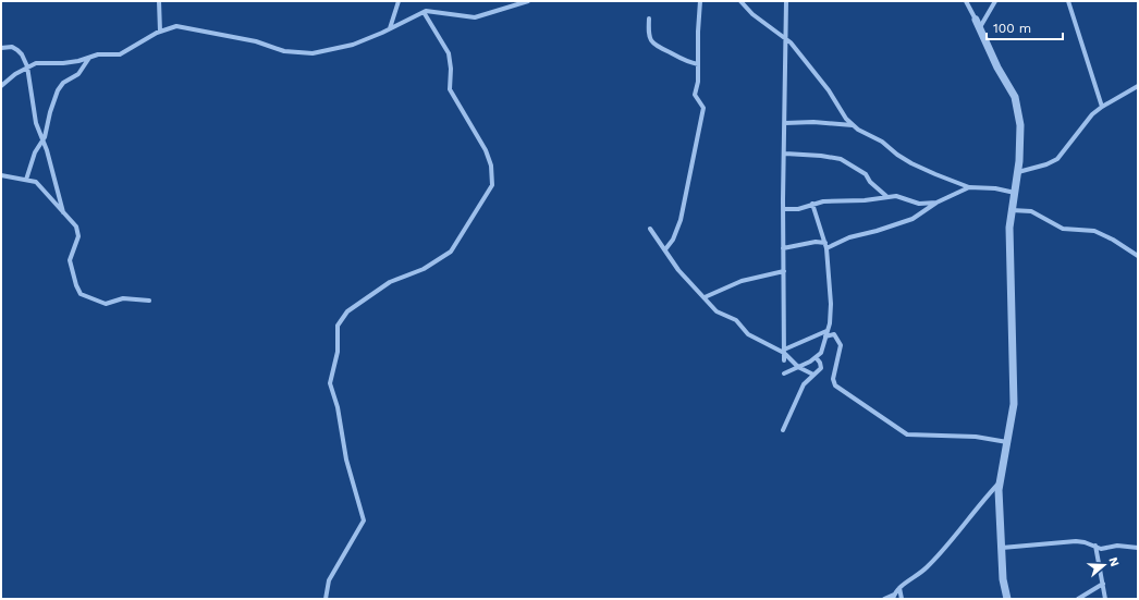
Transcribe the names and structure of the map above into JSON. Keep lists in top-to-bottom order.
{
  "scale_bar": "100 m",
  "north": "right"
}
